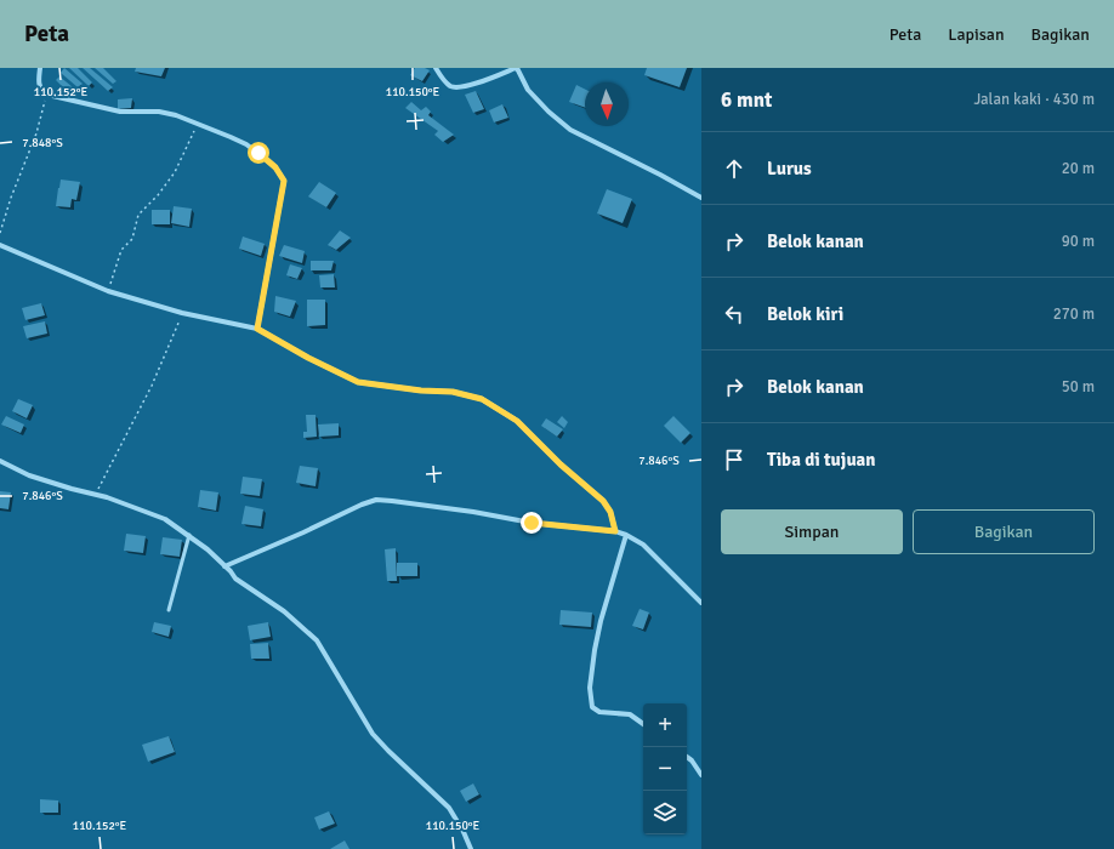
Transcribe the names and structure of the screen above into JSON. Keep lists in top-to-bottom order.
{
  "north": "bottom",
  "page": {
    "header": "Peta",
    "nav": ["Peta", "Lapisan", "Bagikan"],
    "heading": ["6 mnt", "Jalan kaki · 430 m"],
    "list": [
      ["Lurus", "20 m"],
      ["Belok kanan", "90 m"],
      ["Belok kiri", "270 m"],
      ["Belok kanan", "50 m"],
      "Tiba di tujuan"
    ],
    "buttons": ["Simpan", "Bagikan"],
    "map_buttons": ["+", "−"]
  },
  "coordinates": [
    "110.152°E",
    "110.150°E",
    "7.848°S",
    "7.846°S"
  ]
}
